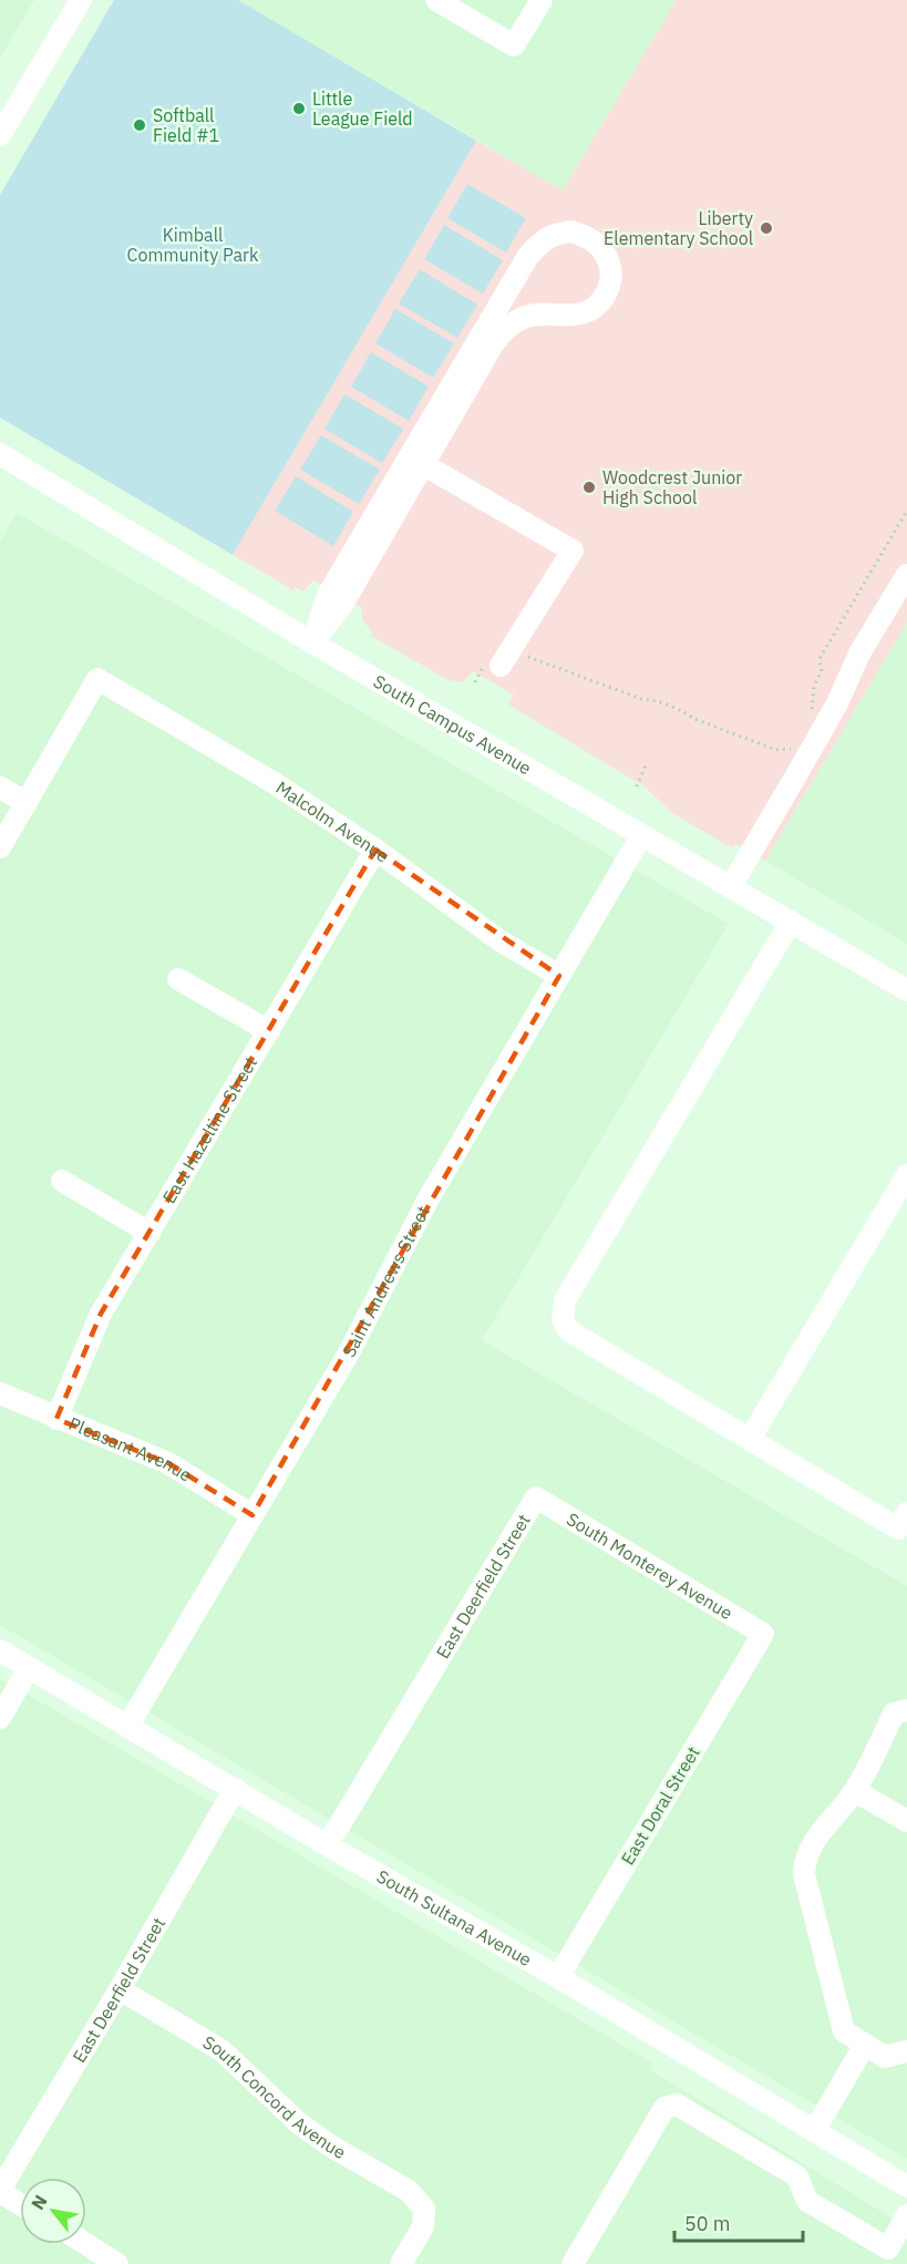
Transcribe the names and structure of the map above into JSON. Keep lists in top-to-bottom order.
{
  "streets": {
    "street": [
      "South Campus Avenue",
      "Malcolm Avenue",
      "East Hazeltine Street",
      "Saint Andrews Street",
      "Pleasant Avenue",
      "South Monterey Avenue",
      "East Deerfield Street",
      "East Doral Street",
      "South Sultana Avenue",
      "South Concord Avenue"
    ]
  },
  "crossings": [
    ["South Campus Avenue", "Saint Andrews Street"],
    ["Malcolm Avenue", "East Hazeltine Street"],
    ["Malcolm Avenue", "Saint Andrews Street"],
    ["East Hazeltine Street", "Pleasant Avenue"],
    ["Saint Andrews Street", "Pleasant Avenue"],
    ["Saint Andrews Street", "South Sultana Avenue"],
    ["South Monterey Avenue", "East Deerfield Street"],
    ["South Monterey Avenue", "East Doral Street"],
    ["East Deerfield Street", "South Sultana Avenue"],
    ["East Deerfield Street", "South Concord Avenue"],
    ["East Doral Street", "South Sultana Avenue"]
  ],
  "parks": ["Kimball Community Park"],
  "places": [
    "Little League Field",
    "Softball Field #1",
    "Liberty Elementary School",
    "Woodcrest Junior High School"
  ],
  "scale_bar": "50 m",
  "north": "top left"
}
